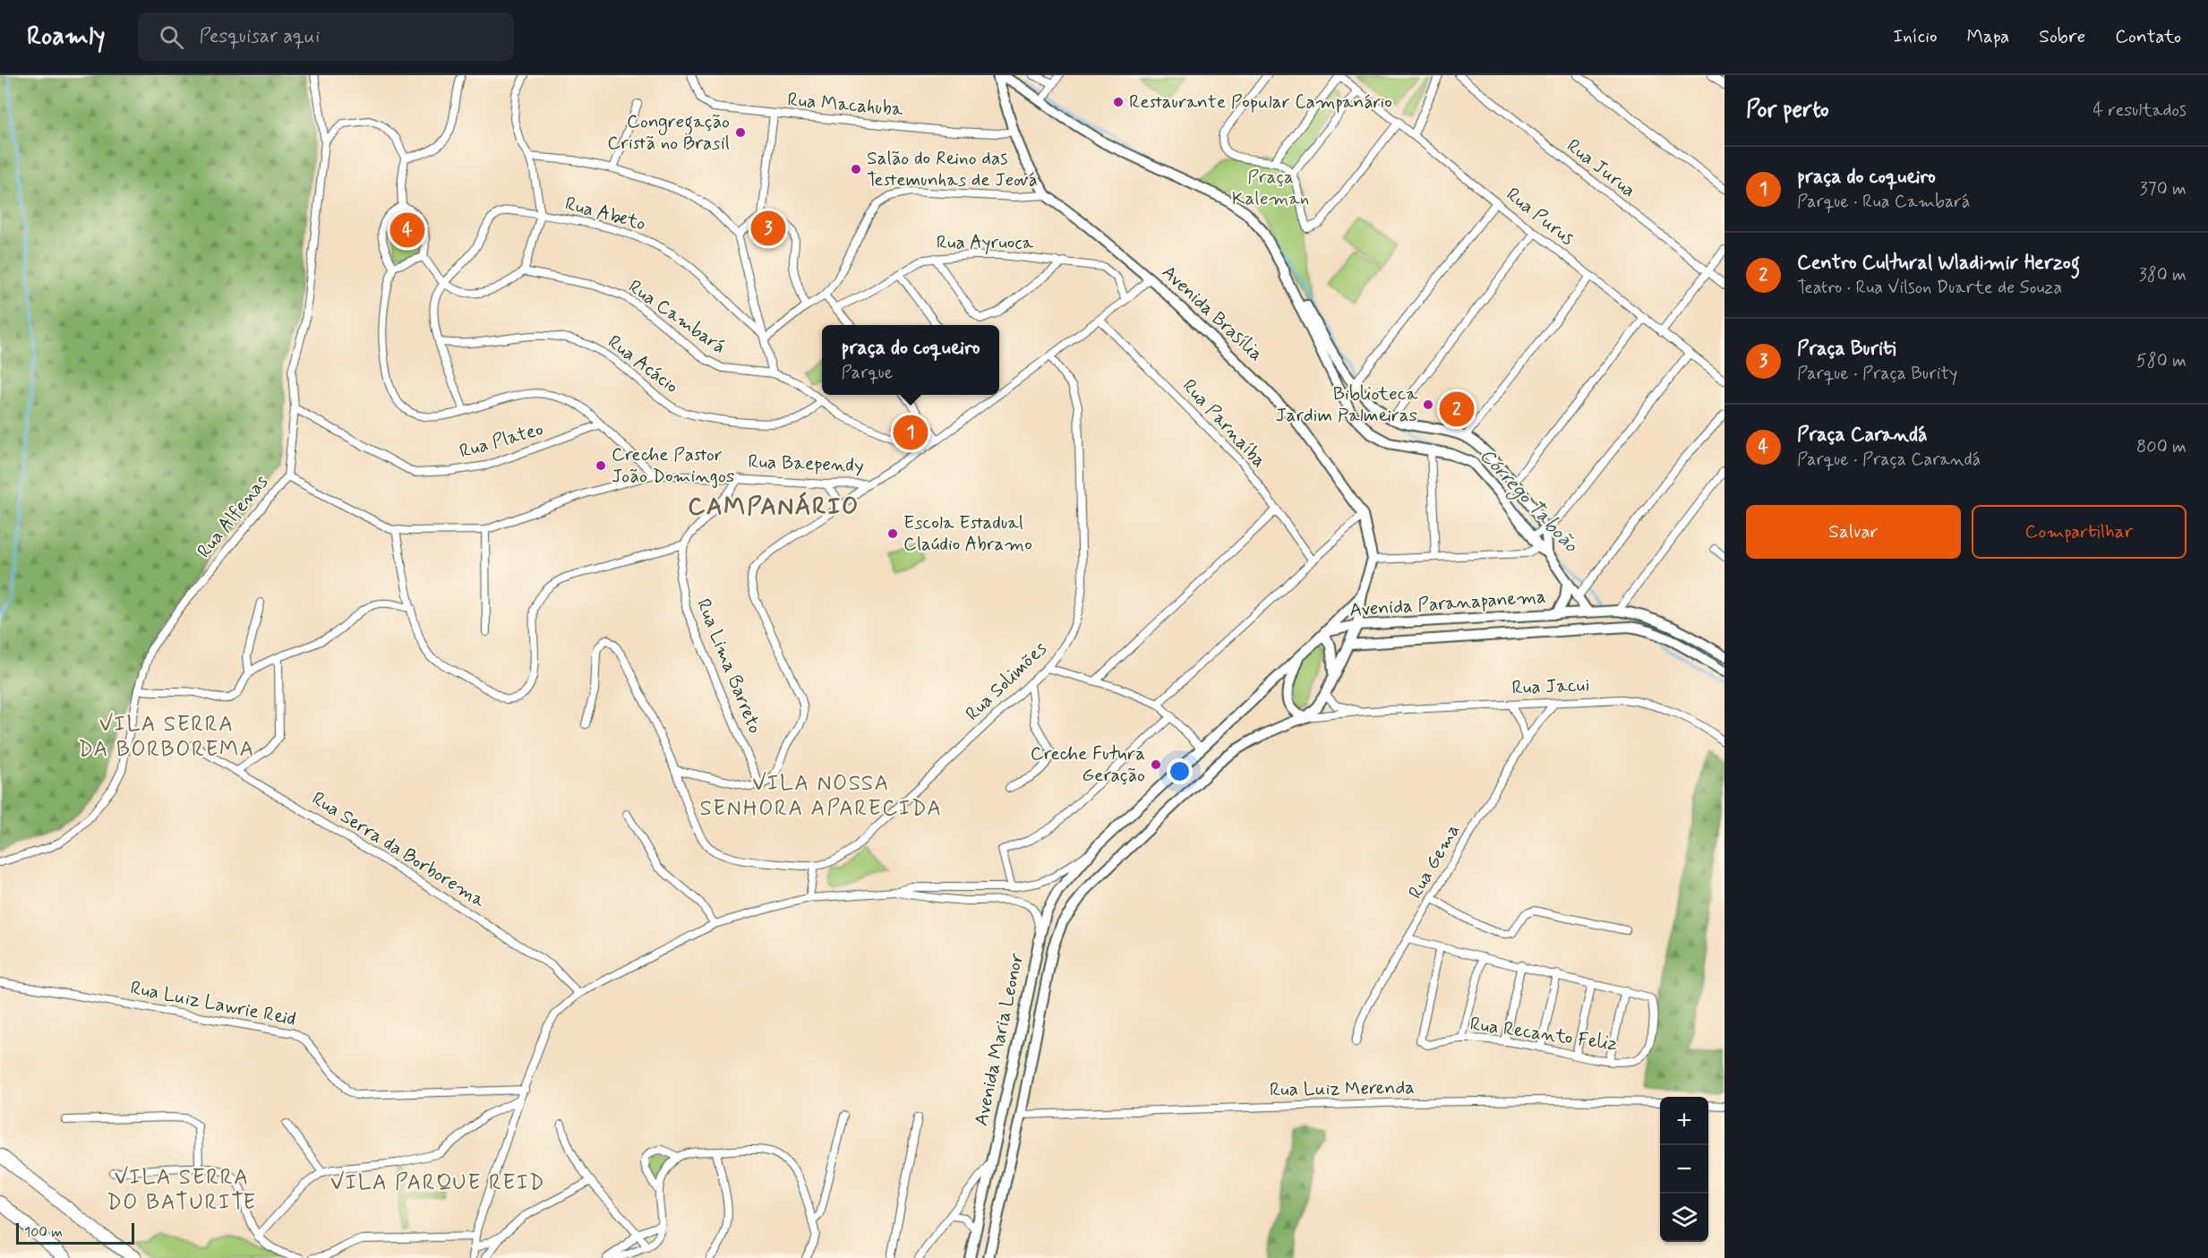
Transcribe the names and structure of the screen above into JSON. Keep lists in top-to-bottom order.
{
  "streets": {
    "street": [
      "Rua Macahuba",
      "Rua Jurua",
      "Rua Abeto",
      "Rua Purus",
      "Rua Ayruoca",
      "Avenida Brasília",
      "Rua Cambará",
      "Rua Acácio",
      "Rua Parnaíba",
      "Rua Plateo",
      "Rua Baependy",
      "Rua Alfenas",
      "Avenida Paranapanema",
      "Rua Lima Barreto",
      "Rua Solimões",
      "Rua Jacui",
      "Rua Serra da Borborema",
      "Rua Gema",
      "Rua Luiz Lawrie Reid",
      "Rua Recanto Feliz",
      "Avenida Maria Leonor",
      "Rua Luiz Merenda"
    ]
  },
  "crossings": [
    ["Rua Macahuba", "Avenida Brasília"],
    ["Rua Ayruoca", "Rua Baependy"],
    ["Avenida Brasília", "Rua Baependy"],
    ["Avenida Brasília", "Avenida Paranapanema"],
    ["Rua Cambará", "Rua Acácio"],
    ["Rua Cambará", "Rua Baependy"],
    ["Rua Parnaíba", "Rua Baependy"],
    ["Rua Plateo", "Rua Alfenas"],
    ["Rua Baependy", "Rua Alfenas"],
    ["Rua Baependy", "Rua Lima Barreto"],
    ["Rua Baependy", "Rua Solimões"],
    ["Avenida Paranapanema", "Rua Jacui"],
    ["Avenida Paranapanema", "Rua Serra da Borborema"],
    ["Avenida Paranapanema", "Rua Luiz Lawrie Reid"],
    ["Avenida Paranapanema", "Avenida Maria Leonor"],
    ["Rua Jacui", "Rua Gema"],
    ["Rua Gema", "Rua Recanto Feliz"],
    ["Avenida Maria Leonor", "Rua Luiz Merenda"]
  ],
  "districts": [
    "CAMPANÁRIO",
    "VILA SERRA DA BORBOREMA",
    "VILA NOSSA SENHORA APARECIDA",
    "VILA SERRA DO BATURITE",
    "VILA PARQUE REID"
  ],
  "water": ["Córrego Taboão"],
  "parks": ["Praça Kaleman"],
  "places": [
    "Restaurante Popular Campanário",
    "Congregação Cristã no Brasil",
    "Salão do Reino das Testemunhas de Jeová",
    "Biblioteca Jardim Palmeiras",
    "Creche Pastor João Domingos",
    "Escola Estadual Claúdio Abramo",
    "Creche Futura Geração"
  ],
  "scale_bar": "100 m",
  "page": {
    "header": "Roamly",
    "search": "Pesquisar aqui",
    "nav": [
      "Início",
      "Mapa",
      "Sobre",
      "Contato"
    ],
    "heading": ["Por perto", "4 resultados"],
    "list": [
      {
        "mark": "1",
        "name": "praça do coqueiro",
        "note": "Parque · Rua Cambará",
        "value": "370 m"
      },
      {
        "mark": "2",
        "name": "Centro Cultural Wladimir Herzog",
        "note": "Teatro · Rua Vilson Duarte de Souza",
        "value": "380 m"
      },
      {
        "mark": "3",
        "name": "Praça Buriti",
        "note": "Parque · Praça Burity",
        "value": "580 m"
      },
      {
        "mark": "4",
        "name": "Praça Carandá",
        "note": "Parque · Praça Carandá",
        "value": "800 m"
      }
    ],
    "pins": [
      "3",
      "4",
      "2",
      "1"
    ],
    "popup": ["praça do coqueiro", "Parque"],
    "buttons": ["Salvar", "Compartilhar"],
    "map_buttons": ["+", "−"],
    "scale": "100 m"
  }
}
